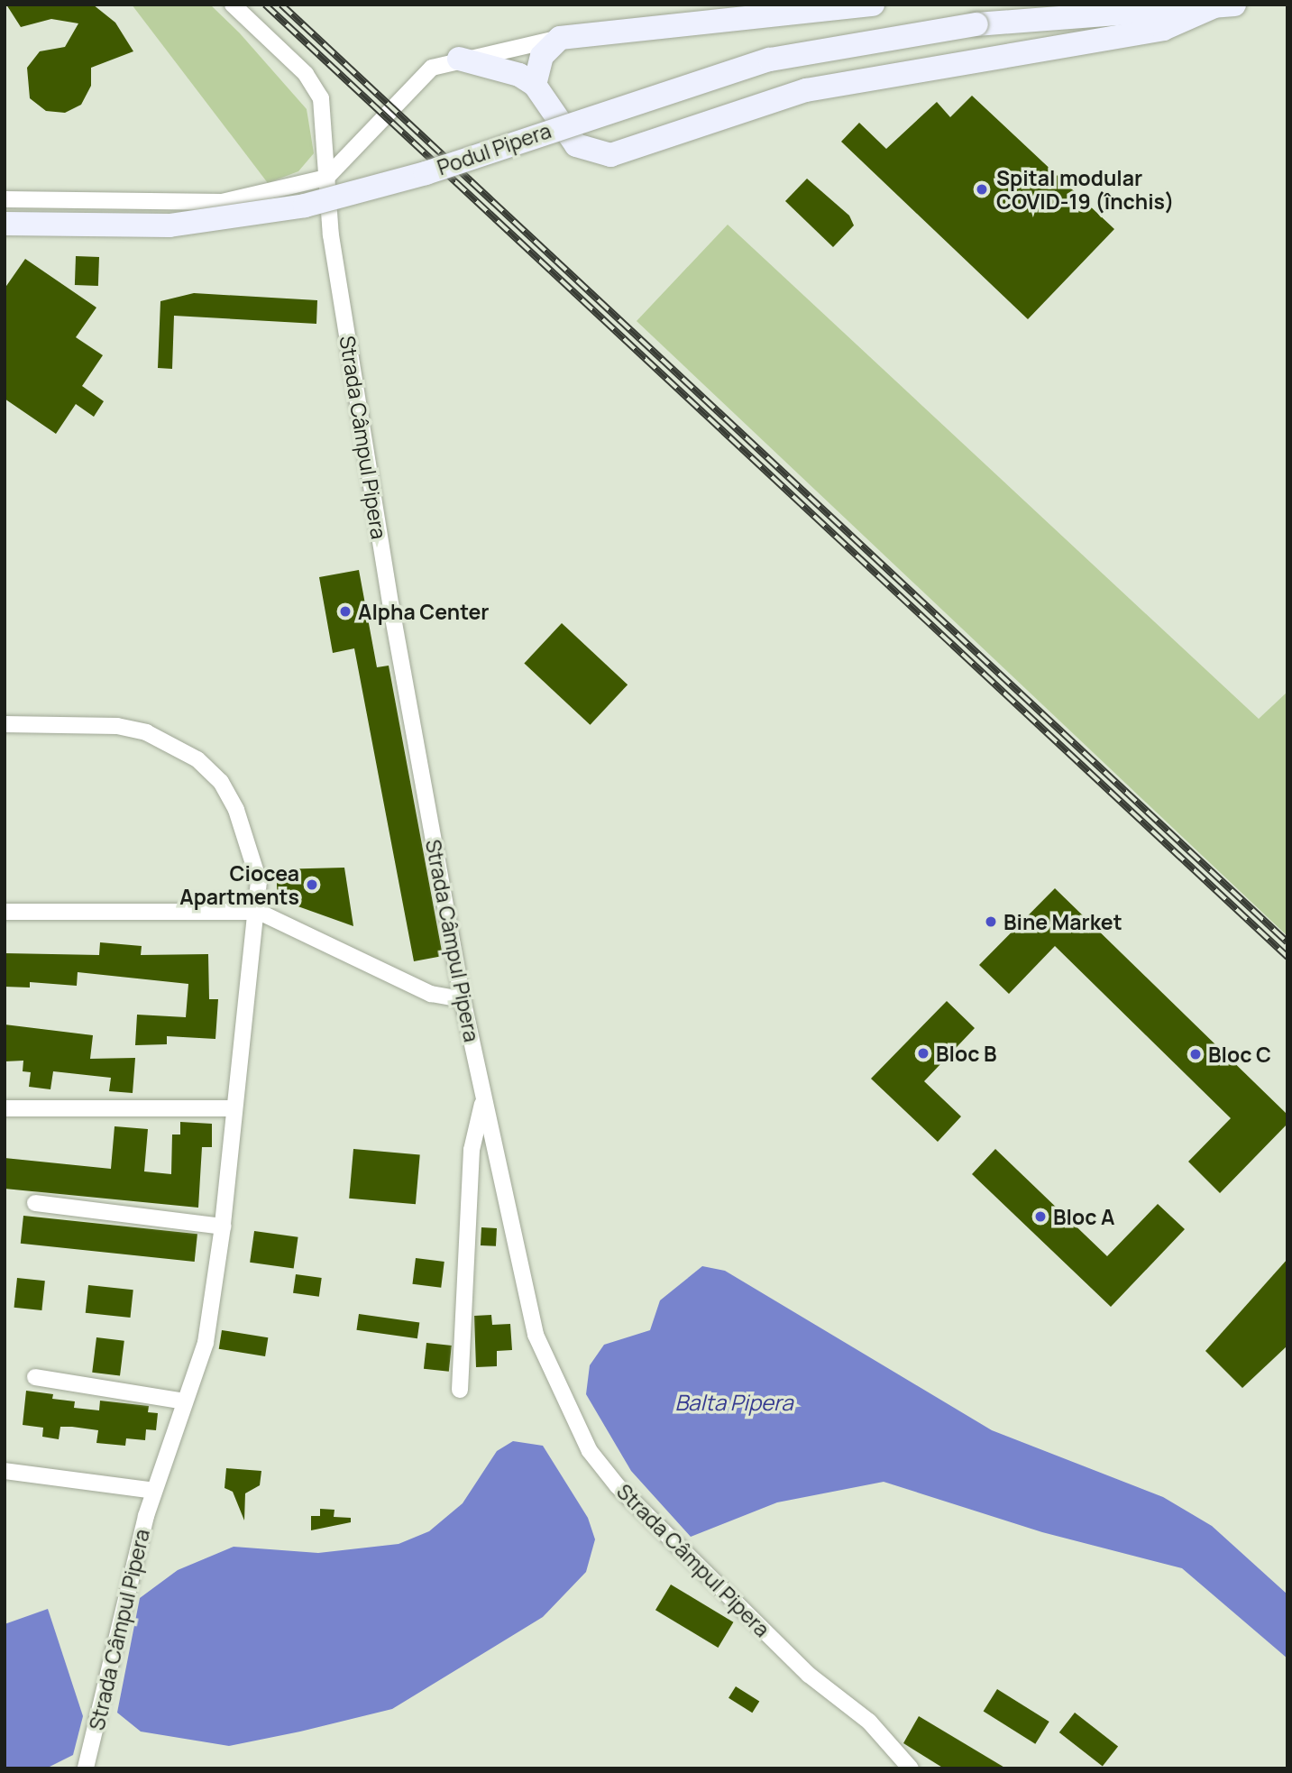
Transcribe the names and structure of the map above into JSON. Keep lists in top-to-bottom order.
{
  "streets": {
    "main road": ["Podul Pipera"],
    "street": ["Strada Câmpul Pipera"]
  },
  "water": ["Balta Pipera"],
  "places": [
    "Spital modular COVID-19 (închis)",
    "Alpha Center",
    "Ciocea Apartments",
    "Bine Market",
    "Bloc B",
    "Bloc C",
    "Bloc A"
  ]
}
